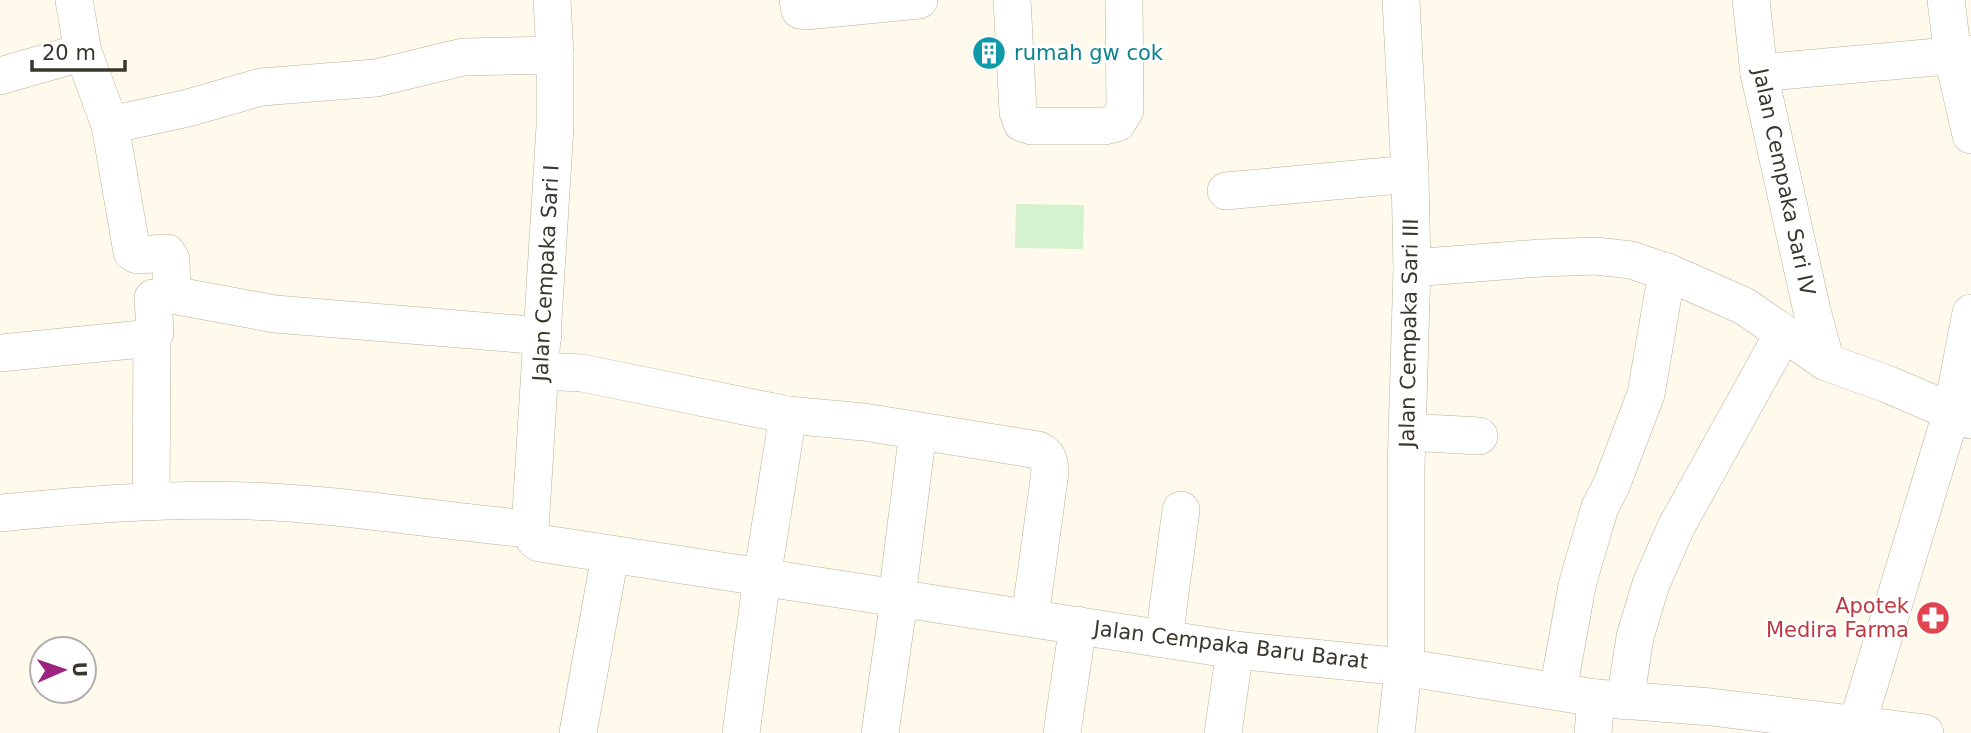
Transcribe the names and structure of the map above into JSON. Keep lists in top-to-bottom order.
{
  "streets": {
    "street": [
      "Jalan Cempaka Sari IV",
      "Jalan Cempaka Sari I",
      "Jalan Cempaka Sari III",
      "Jalan Cempaka Baru Barat"
    ]
  },
  "crossings": [
    ["Jalan Cempaka Sari I", "Jalan Cempaka Baru Barat"],
    ["Jalan Cempaka Sari III", "Jalan Cempaka Baru Barat"]
  ],
  "places": {
    "building": ["rumah gw cok"],
    "pharmacy": ["Apotek Medira Farma"]
  },
  "scale_bar": "20 m",
  "north": "right"
}
